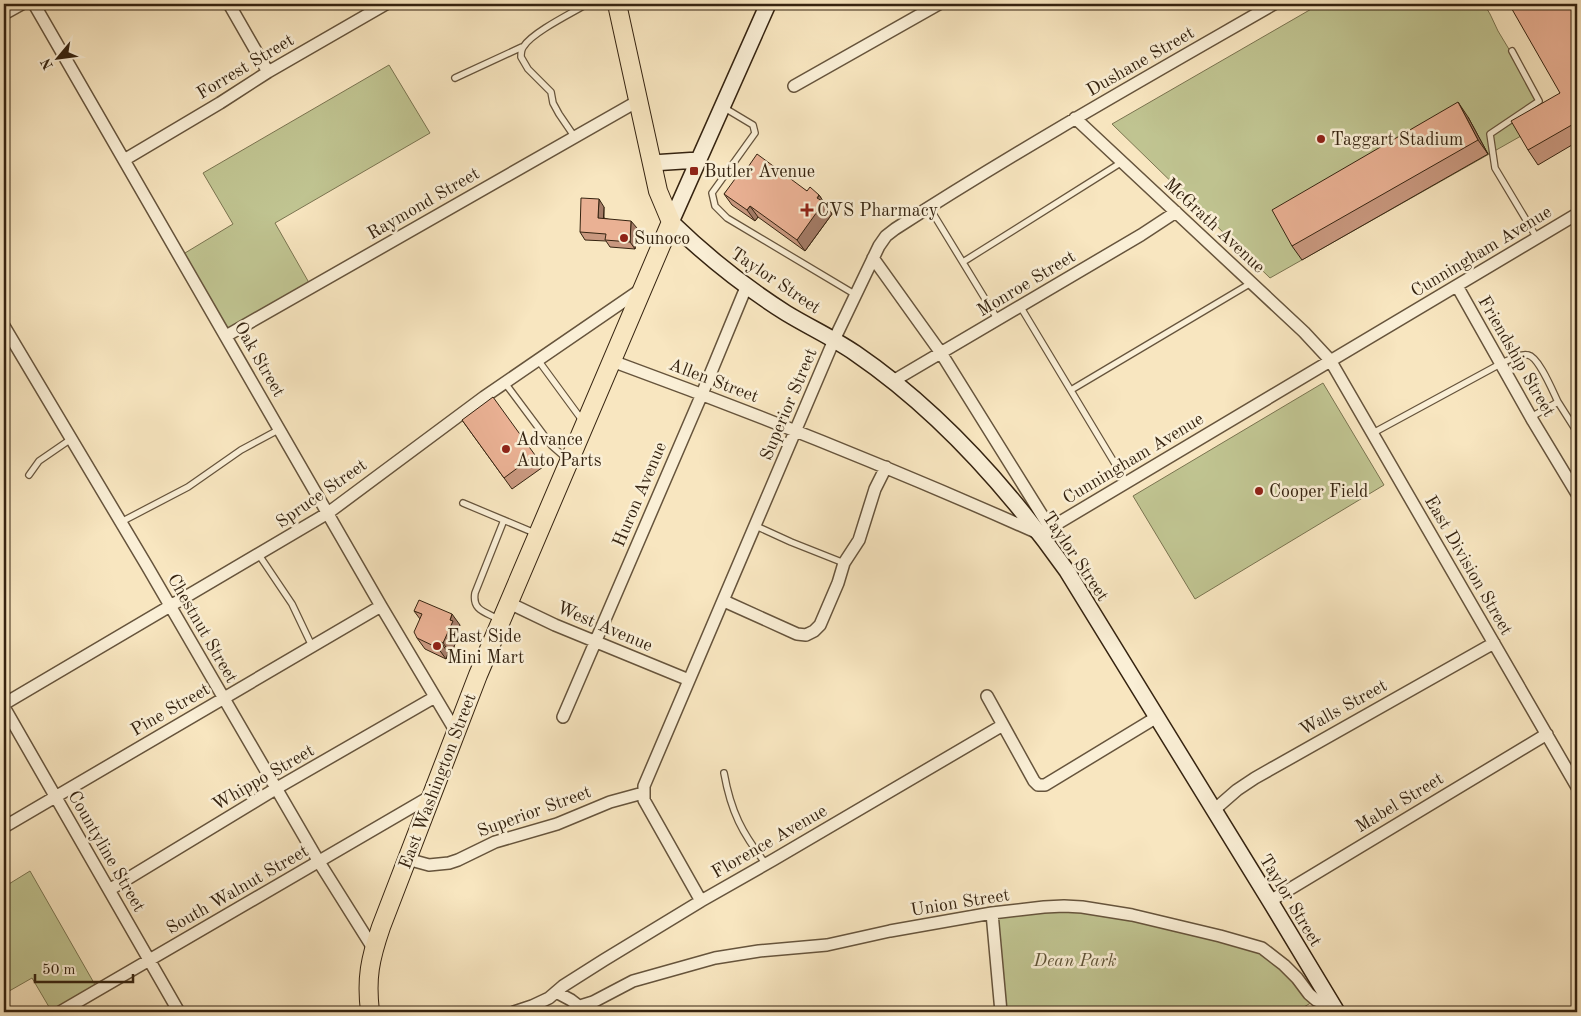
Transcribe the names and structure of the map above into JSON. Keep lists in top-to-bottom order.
{
  "streets": {
    "main road": ["Taylor Street", "East Washington Street"],
    "street": [
      "Dushane Street",
      "Forrest Street",
      "Raymond Street",
      "McGrath Avenue",
      "Cunningham Avenue",
      "Monroe Street",
      "Friendship Street",
      "Oak Street",
      "Allen Street",
      "Superior Street",
      "Spruce Street",
      "Huron Avenue",
      "East Division Street",
      "West Avenue",
      "Chestnut Street",
      "Walls Street",
      "Pine Street",
      "Whippo Street",
      "Mabel Street",
      "Florence Avenue",
      "Countyline Street",
      "South Walnut Street",
      "Union Street"
    ]
  },
  "crossings": [
    ["Dushane Street", "McGrath Avenue"],
    ["Dushane Street", "Superior Street"],
    ["Forrest Street", "Oak Street"],
    ["Raymond Street", "Oak Street"],
    ["McGrath Avenue", "Cunningham Avenue"],
    ["McGrath Avenue", "Monroe Street"],
    ["McGrath Avenue", "Superior Street"],
    ["McGrath Avenue", "East Division Street"],
    ["Cunningham Avenue", "Taylor Street"],
    ["Cunningham Avenue", "Friendship Street"],
    ["Cunningham Avenue", "East Division Street"],
    ["Taylor Street", "Monroe Street"],
    ["Taylor Street", "Superior Street"],
    ["Taylor Street", "Huron Avenue"],
    ["Taylor Street", "Walls Street"],
    ["Taylor Street", "East Washington Street"],
    ["Taylor Street", "Mabel Street"],
    ["Taylor Street", "Union Street"],
    ["Oak Street", "Spruce Street"],
    ["Oak Street", "Pine Street"],
    ["Oak Street", "Whippo Street"],
    ["Oak Street", "East Washington Street"],
    ["Allen Street", "Superior Street"],
    ["Allen Street", "Huron Avenue"],
    ["Allen Street", "East Washington Street"],
    ["Superior Street", "West Avenue"],
    ["Superior Street", "East Washington Street"],
    ["Spruce Street", "Chestnut Street"],
    ["Spruce Street", "East Washington Street"],
    ["Spruce Street", "Countyline Street"],
    ["Huron Avenue", "West Avenue"],
    ["East Division Street", "Walls Street"],
    ["East Division Street", "Mabel Street"],
    ["West Avenue", "East Washington Street"],
    ["Chestnut Street", "Pine Street"],
    ["Chestnut Street", "Whippo Street"],
    ["Chestnut Street", "East Washington Street"],
    ["Chestnut Street", "South Walnut Street"],
    ["Pine Street", "Countyline Street"],
    ["Whippo Street", "Countyline Street"],
    ["East Washington Street", "South Walnut Street"],
    ["Countyline Street", "South Walnut Street"]
  ],
  "parks": ["Dean Park"],
  "places": {
    "other": [
      "Taggart Stadium",
      "Sunoco",
      "Advance Auto Parts",
      "Cooper Field",
      "East Side Mini Mart"
    ],
    "transit": ["Butler Avenue"],
    "health": ["CVS Pharmacy"]
  },
  "scale_bar": "50 m",
  "north": "bottom left"
}
